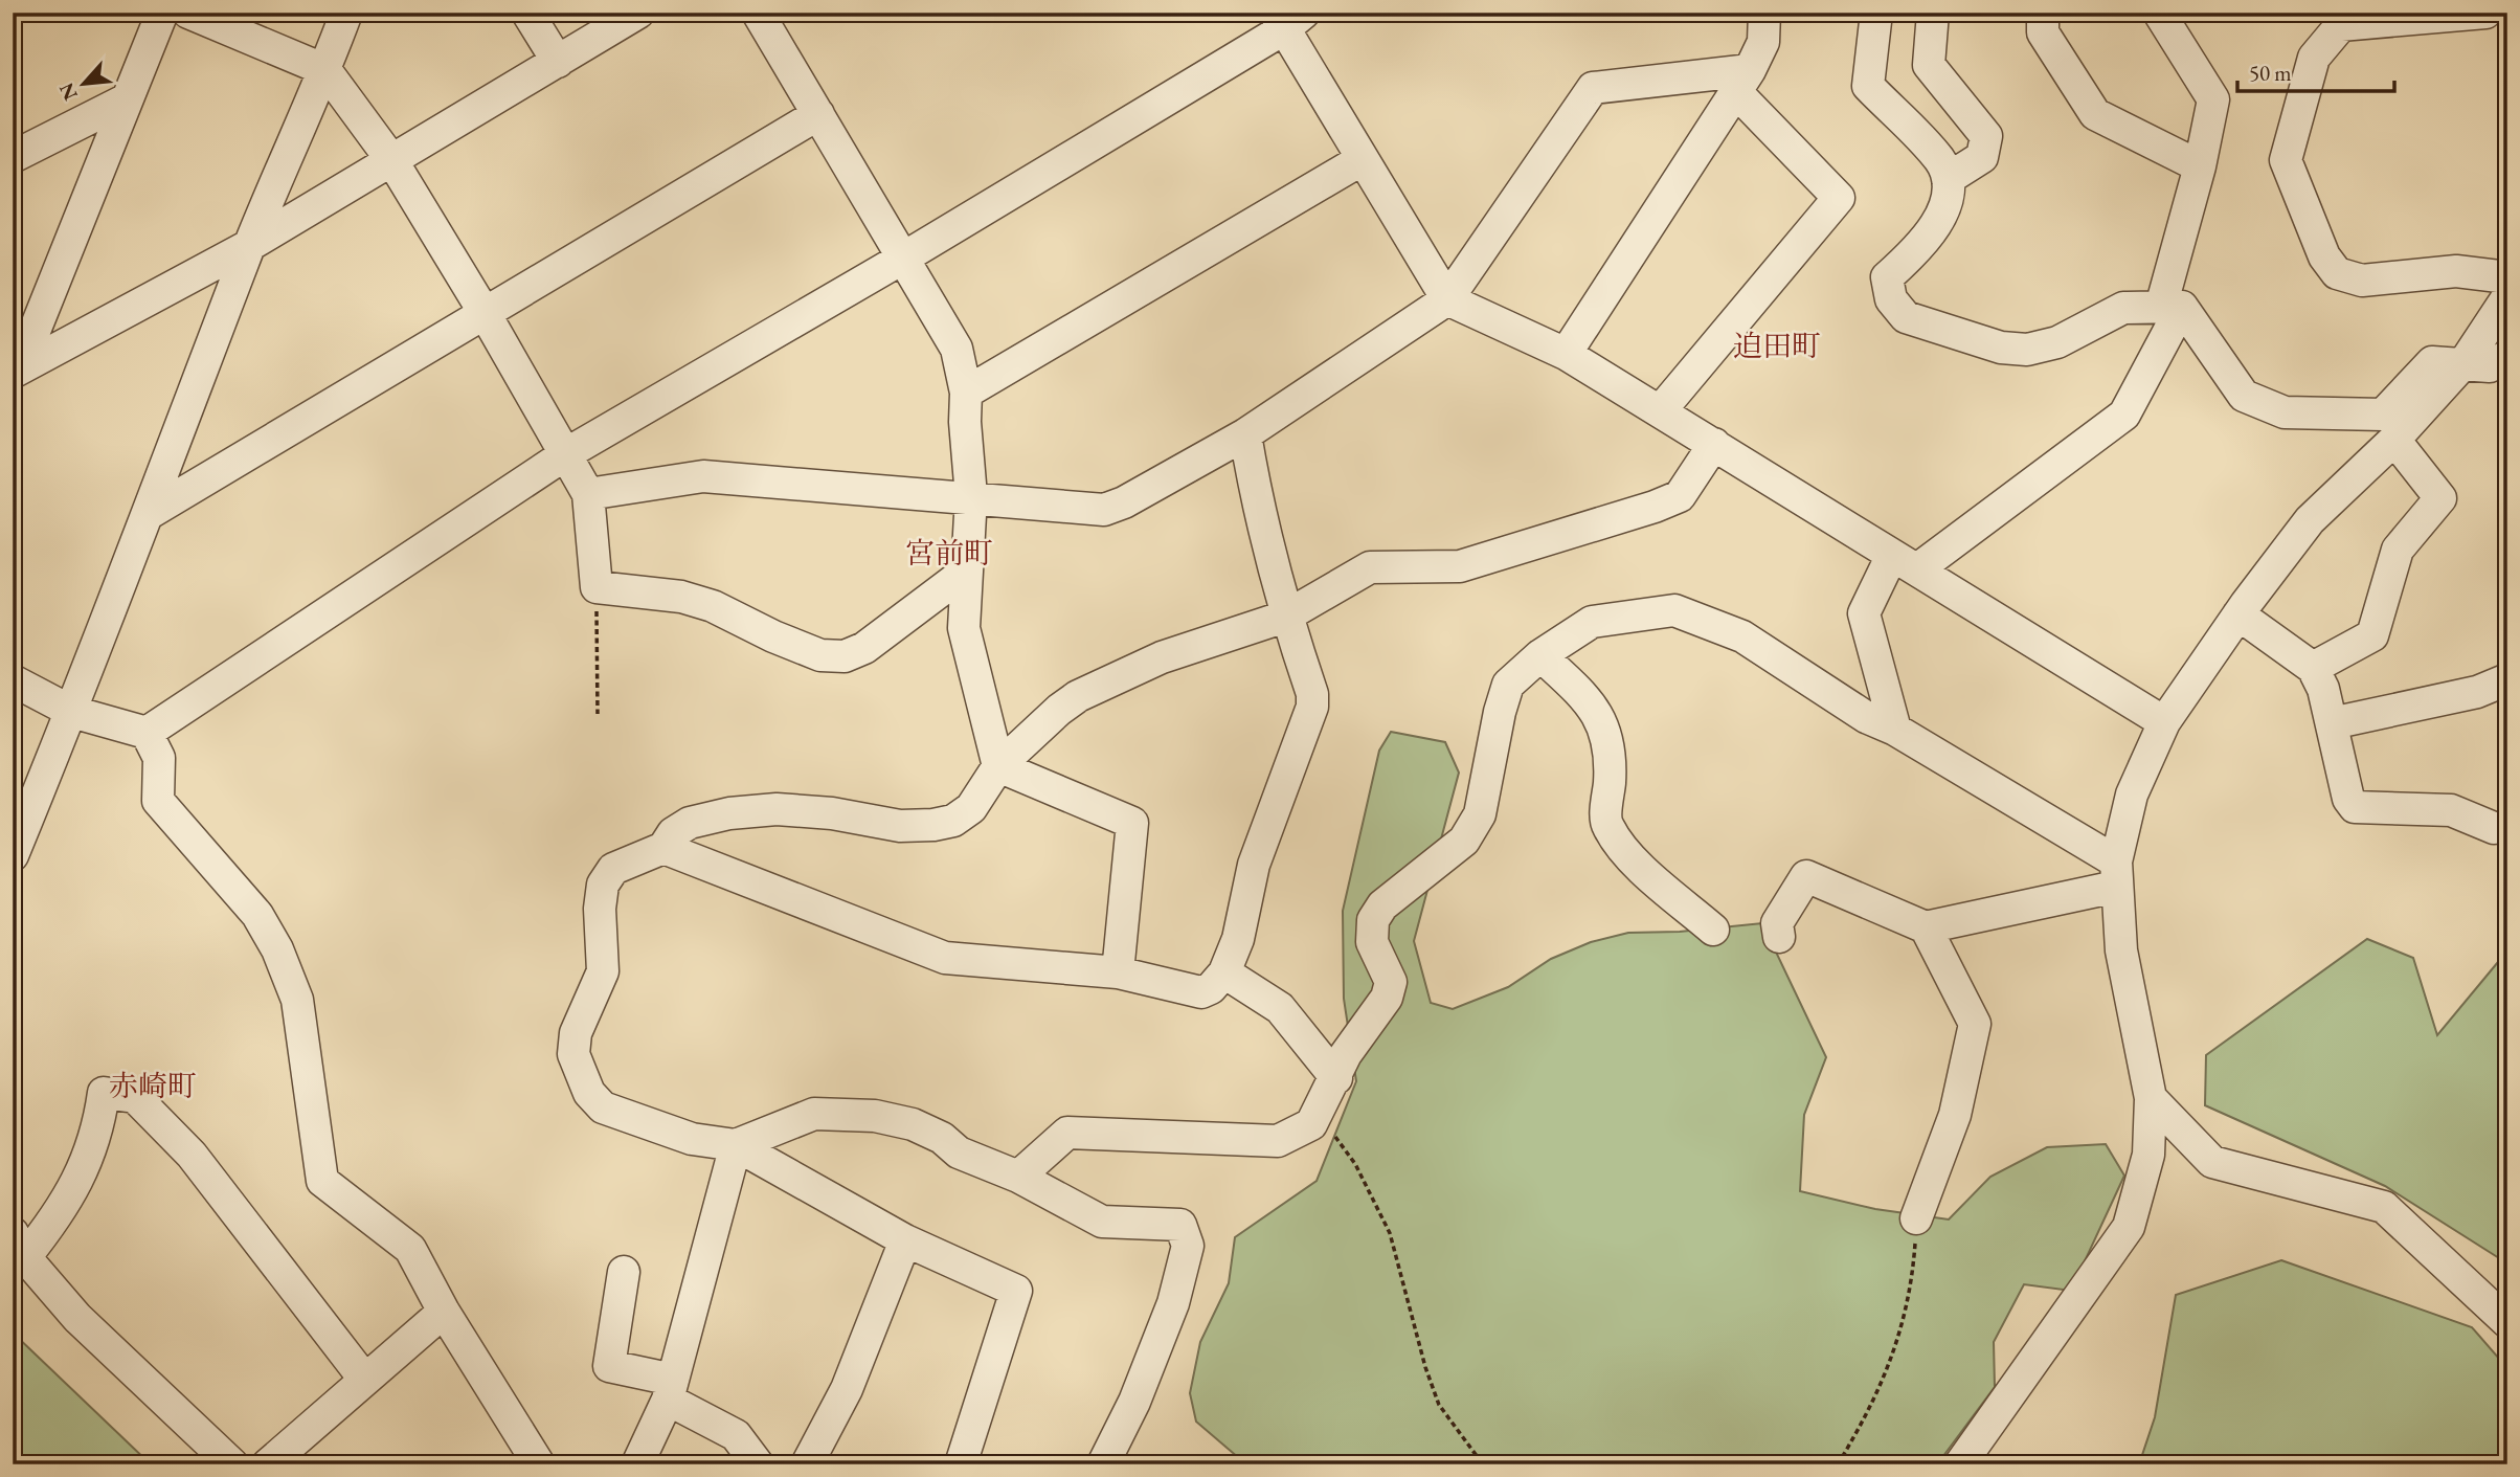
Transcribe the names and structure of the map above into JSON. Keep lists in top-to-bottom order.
{
  "districts": ["迫田町", "宮前町", "赤崎町"],
  "scale_bar": "50 m",
  "north": "bottom left"
}
